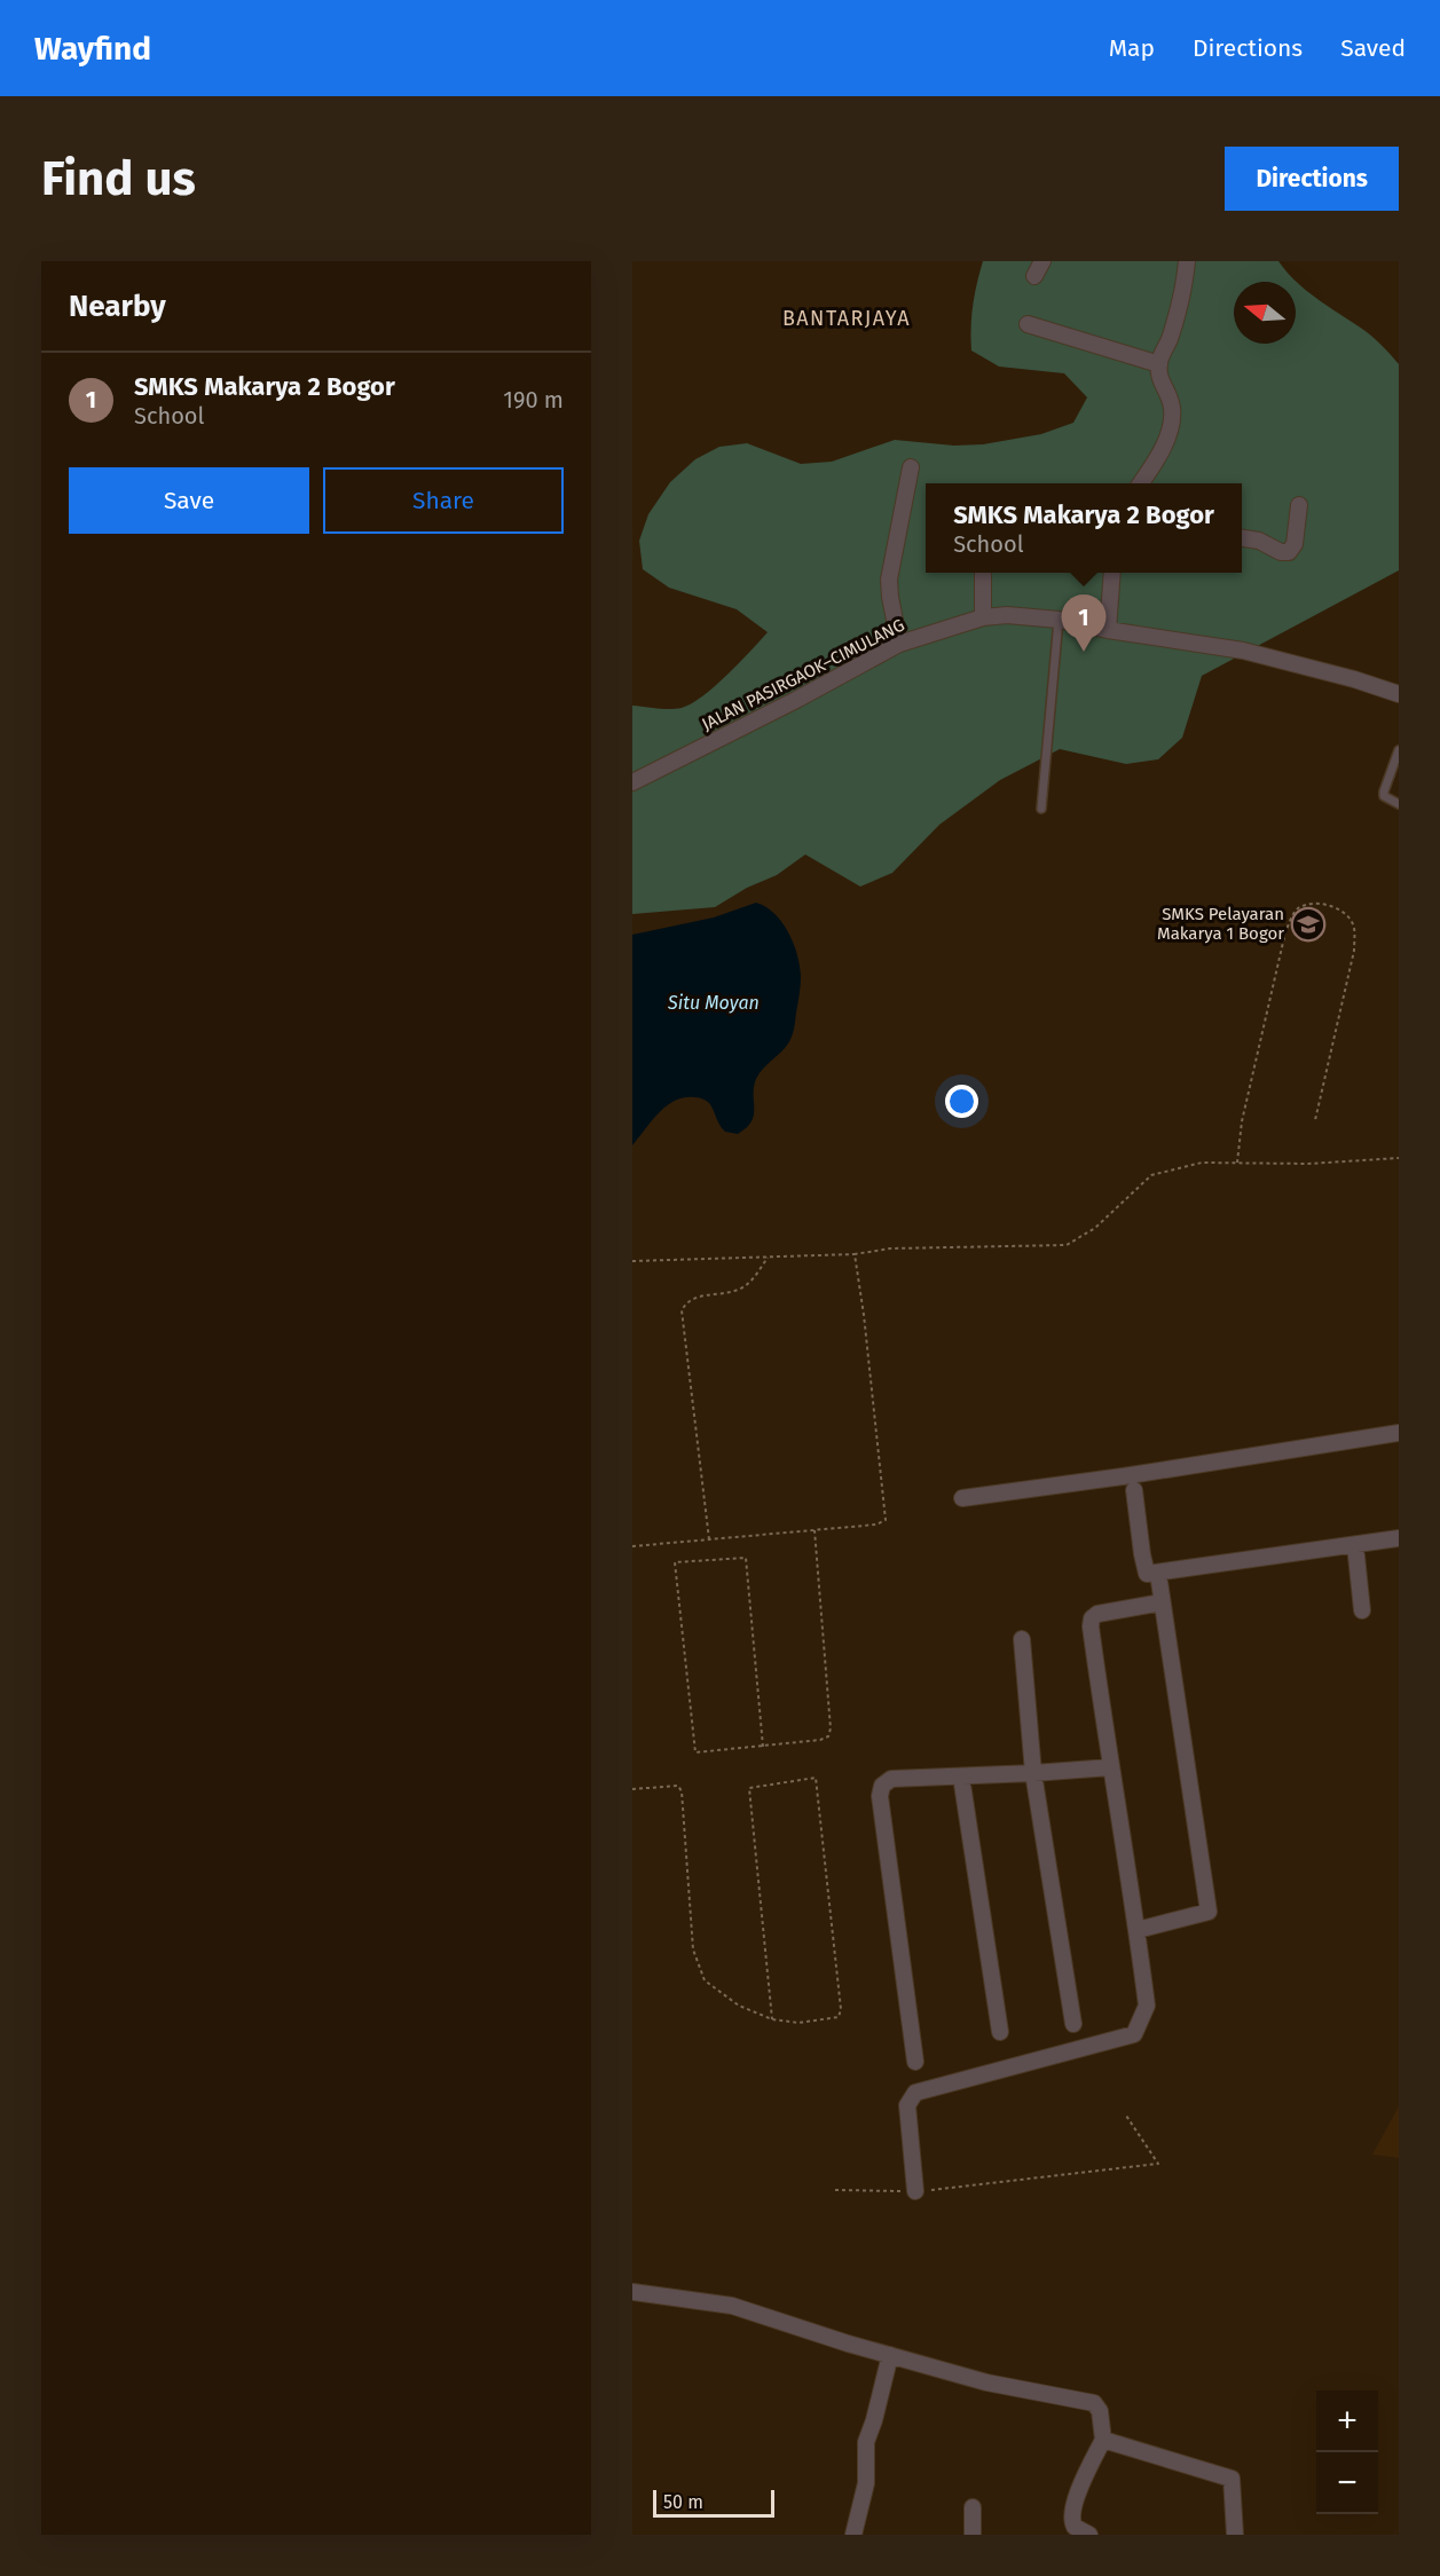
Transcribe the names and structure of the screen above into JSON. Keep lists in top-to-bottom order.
{
  "streets": {
    "street": ["JALAN PASIRGAOK–CIMULANG"]
  },
  "districts": ["BANTARJAYA"],
  "water": ["Situ Moyan"],
  "places": {
    "school or university": ["SMKS Pelayaran Makarya 1 Bogor"]
  },
  "scale_bar": "50 m",
  "north": "left",
  "page": {
    "header": "Wayfind",
    "nav": ["Map", "Directions", "Saved"],
    "buttons": [
      "Directions",
      ["Save", "Share"]
    ],
    "title": "Find us",
    "heading": "Nearby",
    "list": [
      {
        "mark": "1",
        "name": "SMKS Makarya 2 Bogor",
        "note": "School",
        "value": "190 m"
      }
    ],
    "popup": ["SMKS Makarya 2 Bogor", "School"],
    "pins": "1",
    "map_buttons": ["+", "−"],
    "scale": "50 m"
  }
}
